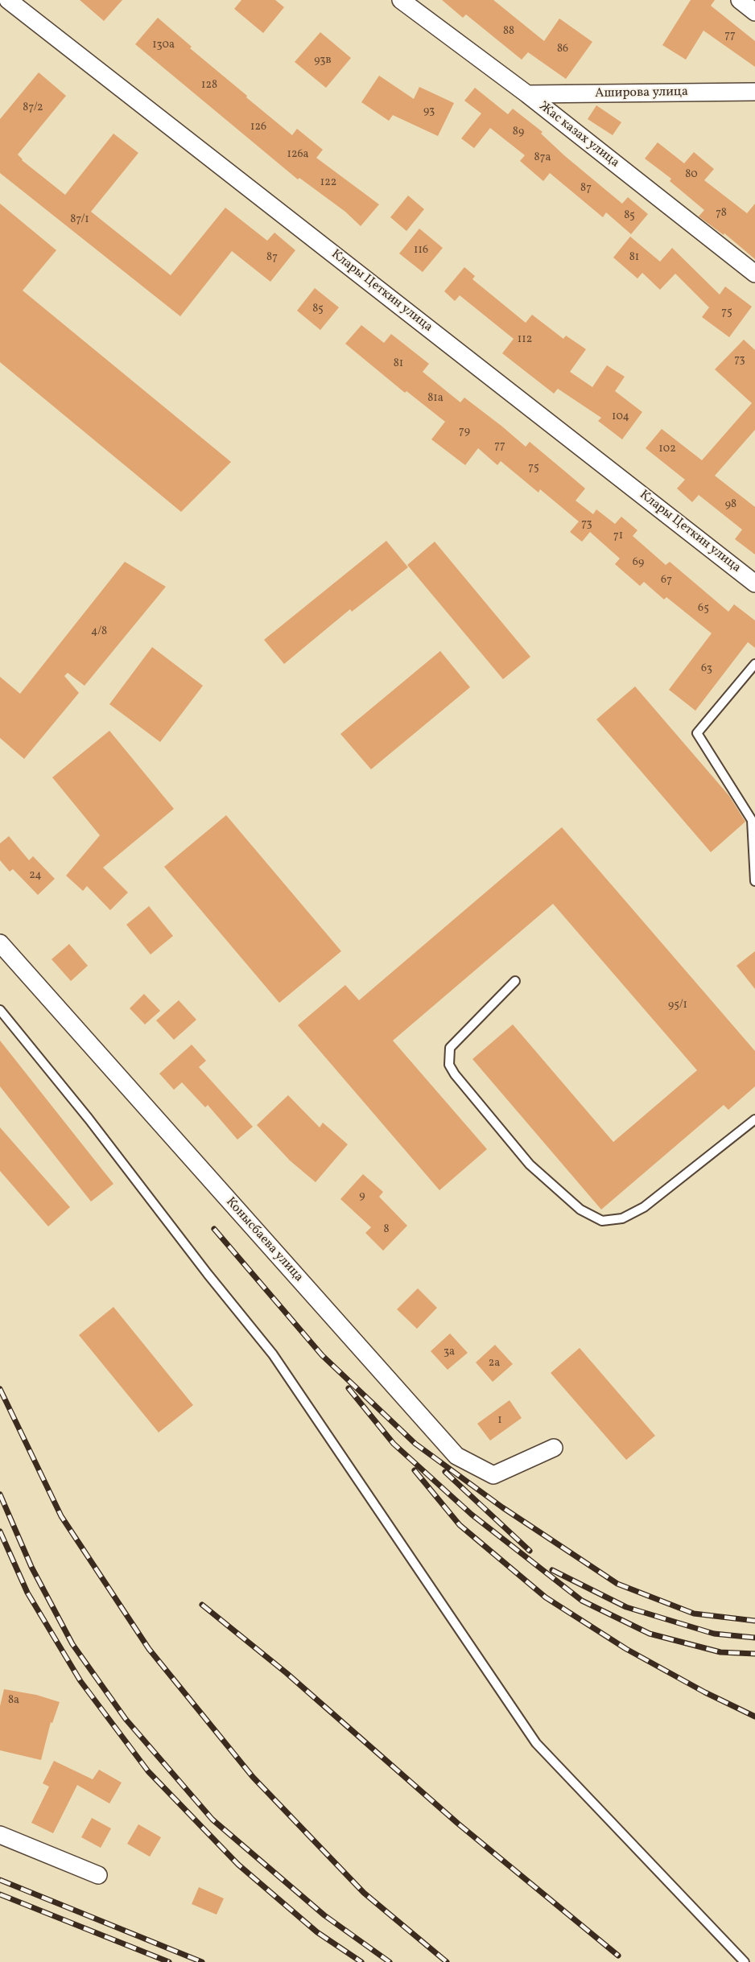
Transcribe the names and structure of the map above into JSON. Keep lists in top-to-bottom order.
{
  "streets": {
    "street": [
      "Аширова улица",
      "Жас казах улица",
      "Клары Цеткин улица",
      "Конысбаева улица"
    ]
  },
  "crossings": [
    ["Аширова улица", "Жас казах улица"]
  ],
  "house_numbers": [
    "88",
    "77",
    "130а",
    "86",
    "93в",
    "128",
    "87/2",
    "93",
    "126",
    "89",
    "126а",
    "87а",
    "80",
    "122",
    "87",
    "78",
    "85",
    "87/1",
    "116",
    "87",
    "81",
    "85",
    "75",
    "112",
    "73",
    "81",
    "81а",
    "104",
    "79",
    "77",
    "102",
    "75",
    "98",
    "73",
    "71",
    "69",
    "67",
    "65",
    "4/8",
    "63",
    "24",
    "95/1",
    "9",
    "8",
    "3а",
    "2а",
    "1",
    "8а"
  ]
}
